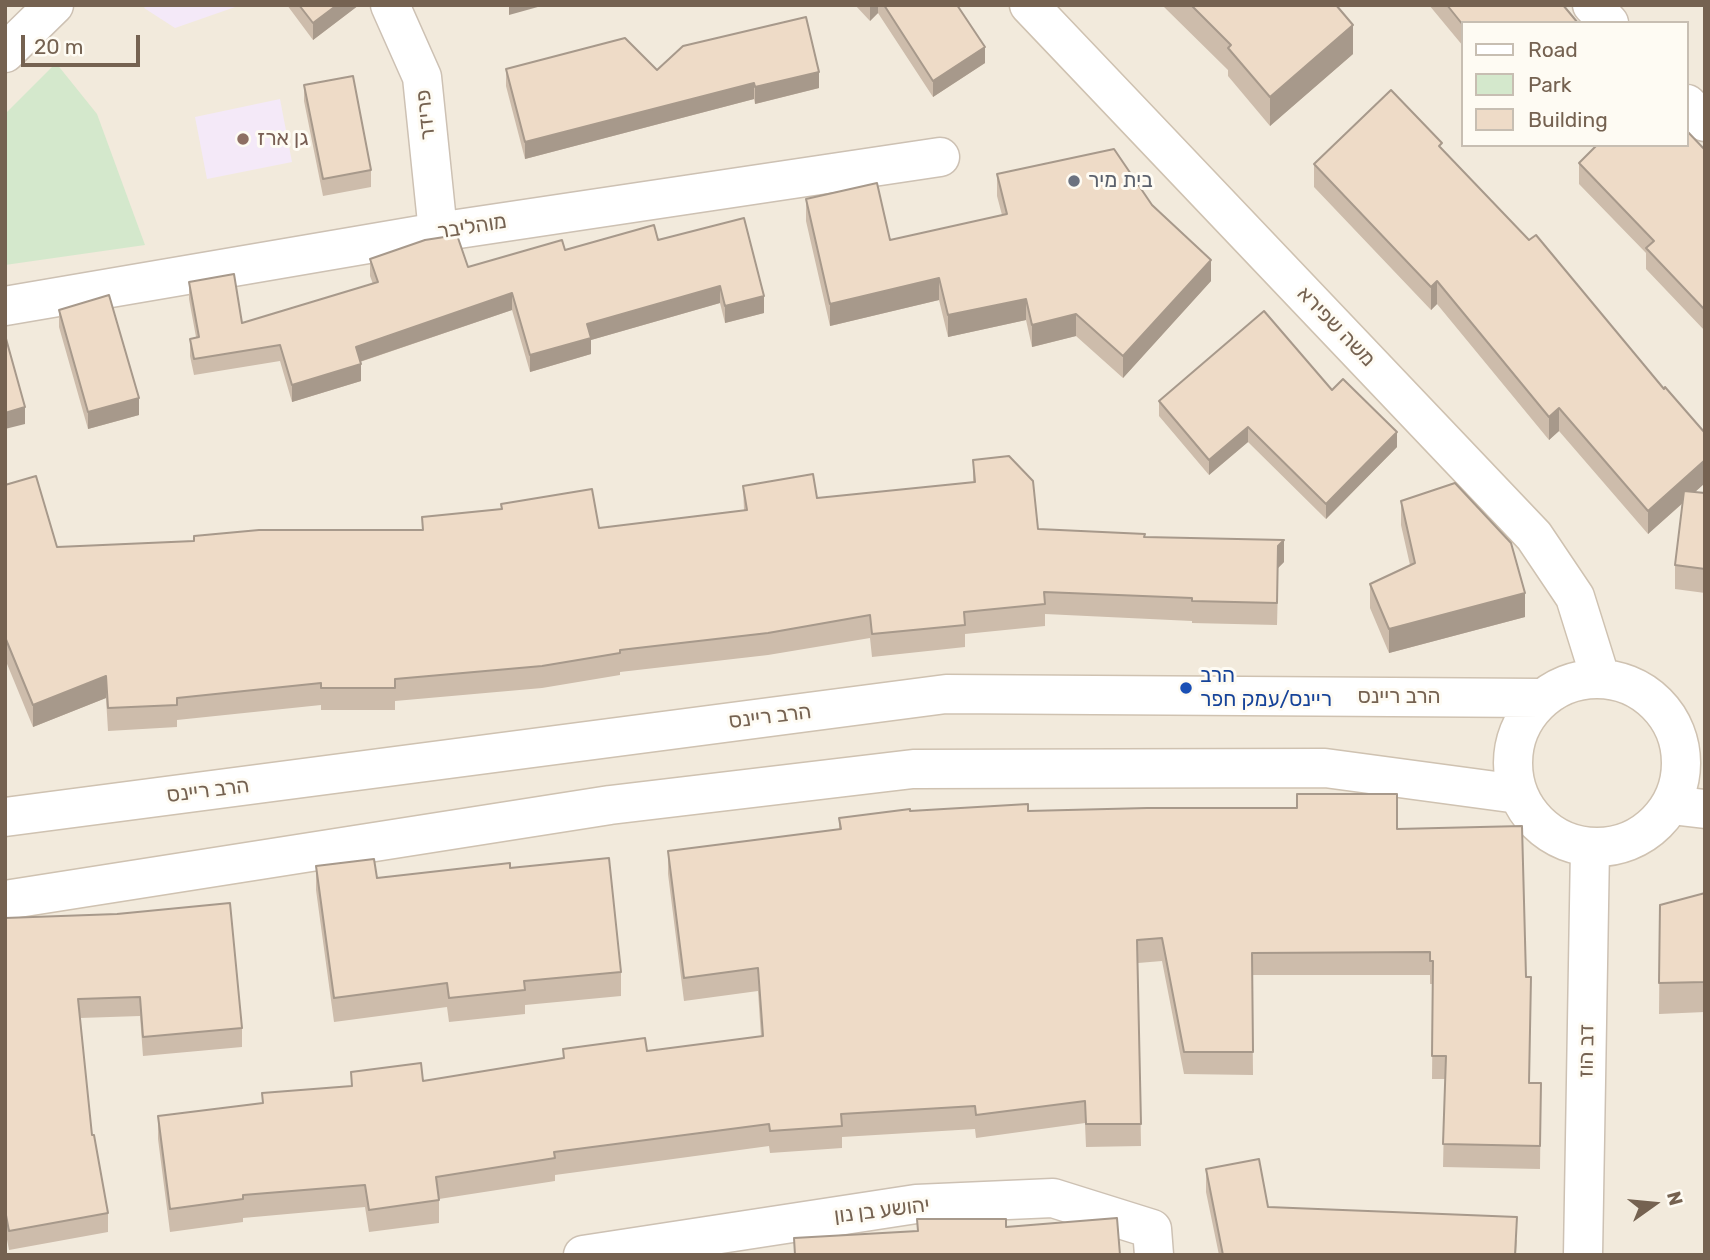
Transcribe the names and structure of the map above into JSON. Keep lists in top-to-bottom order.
{
  "streets": {
    "main road": [
      "פרידר",
      "מוהליבר",
      "משה שפירא",
      "הרב ריינס",
      "דב הוז",
      "יהושע בן נון"
    ]
  },
  "crossings": [
    ["פרידר", "מוהליבר"],
    ["משה שפירא", "הרב ריינס"],
    ["משה שפירא", "דב הוז"],
    ["הרב ריינס", "דב הוז"]
  ],
  "places": ["גן ארז", "בית מיר", "הרב ריינס/עמק חפר"],
  "legend": ["Road", "Park", "Building"],
  "scale_bar": "20 m",
  "north": "right"
}
